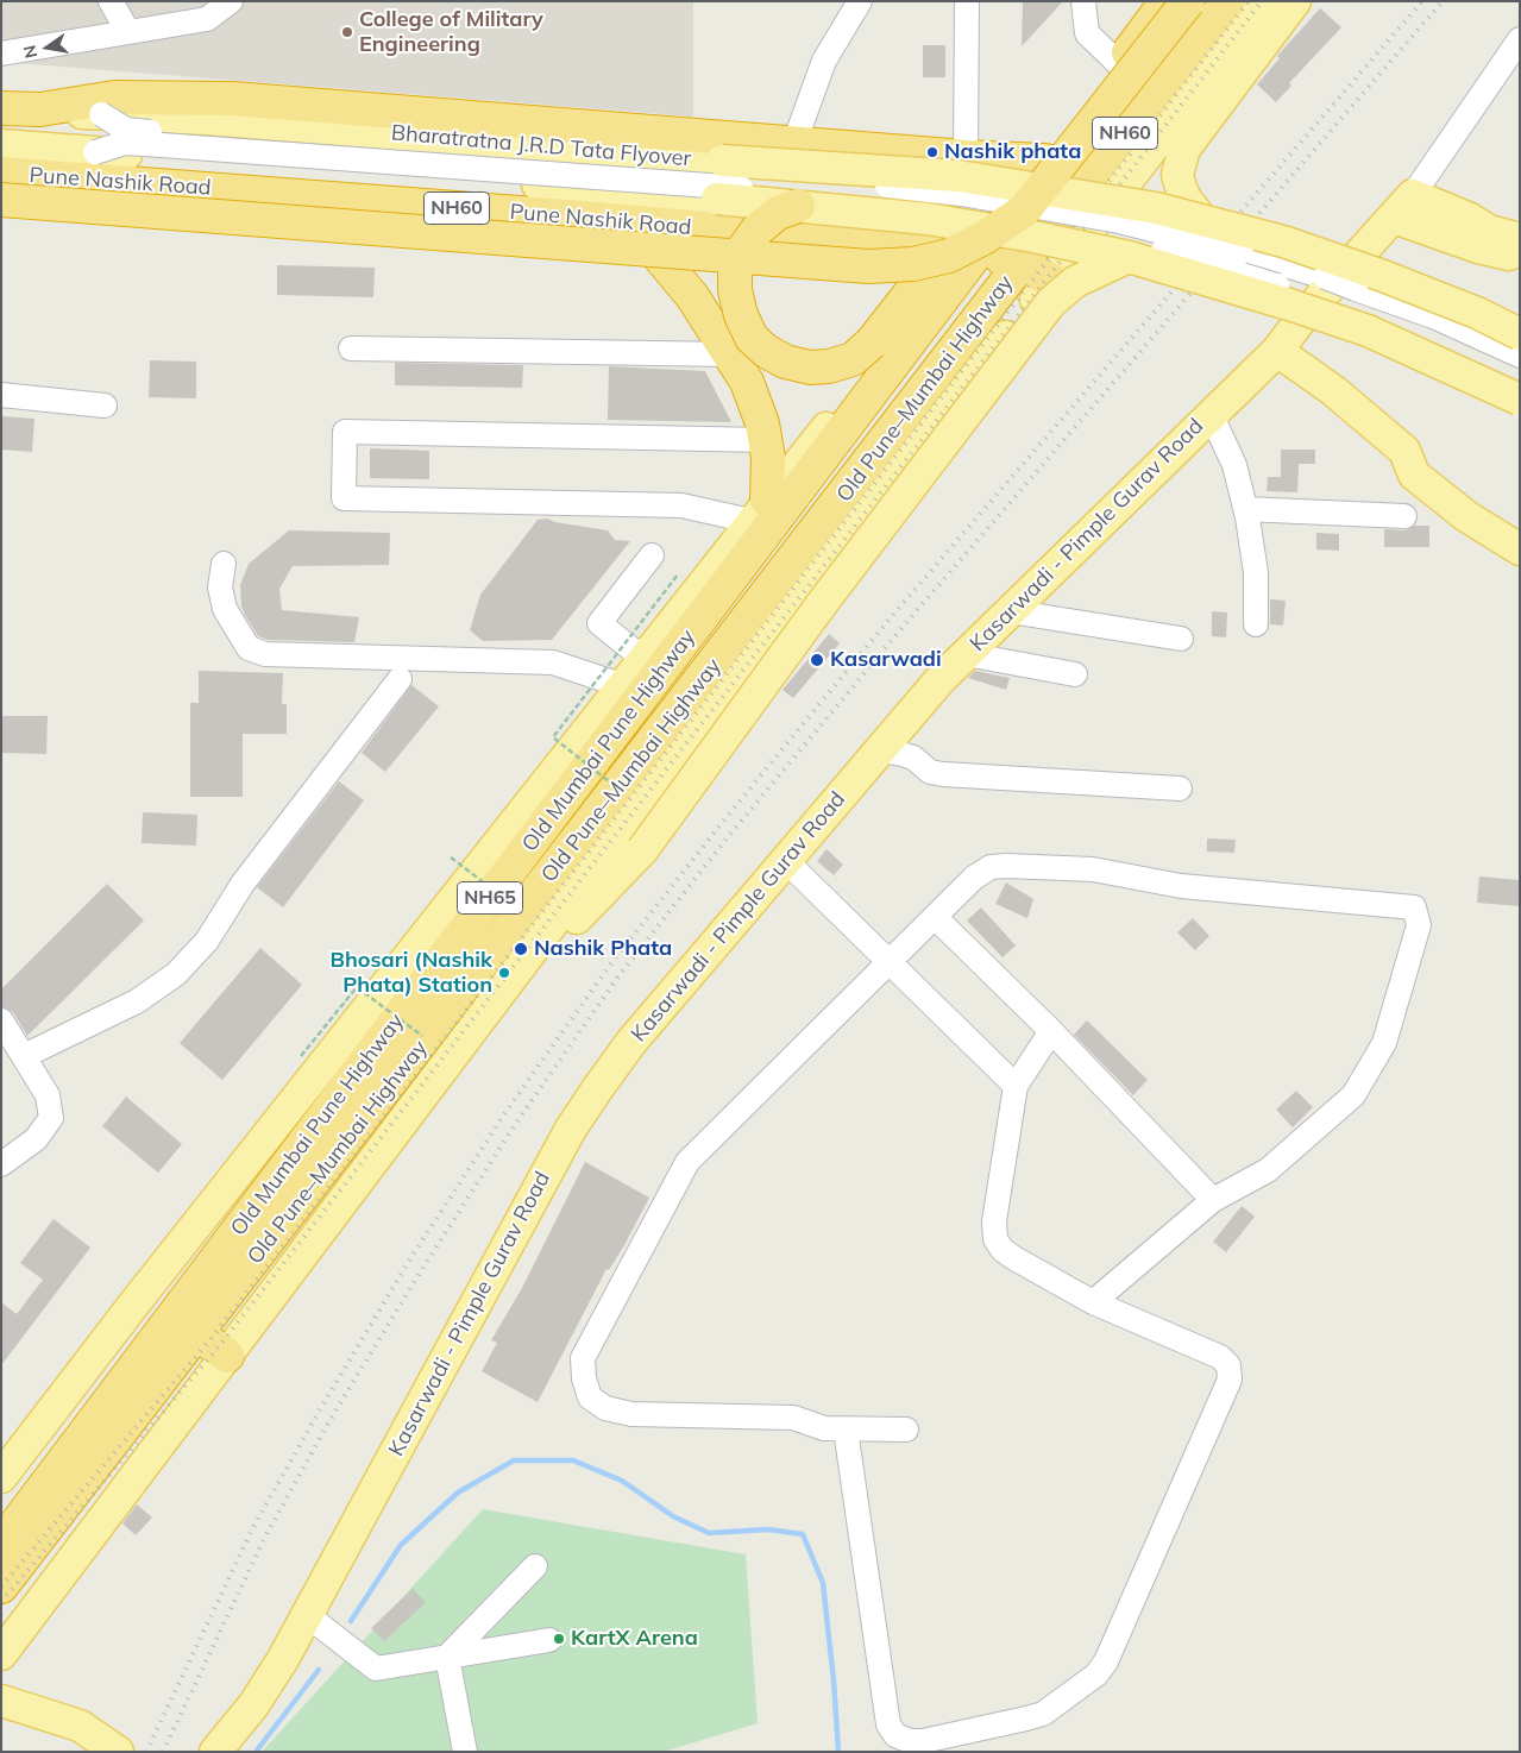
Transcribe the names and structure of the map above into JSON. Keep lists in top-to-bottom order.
{
  "streets": {
    "highway": [
      "NH60",
      "Pune Nashik Road",
      "Old Pune–Mumbai Highway",
      "Old Mumbai Pune Highway",
      "NH65"
    ],
    "main road": ["Bharatratna J.R.D Tata Flyover", "Kasarwadi - Pimple Gurav Road"]
  },
  "crossings": [
    ["NH60", "Pune Nashik Road"],
    ["NH60", "Old Pune–Mumbai Highway"],
    ["NH60", "Old Mumbai Pune Highway"],
    ["Pune Nashik Road", "Old Pune–Mumbai Highway"],
    ["Pune Nashik Road", "Old Mumbai Pune Highway"],
    ["Old Pune–Mumbai Highway", "Old Mumbai Pune Highway"]
  ],
  "places": [
    "College of Military Engineering",
    "Nashik phata",
    "Kasarwadi",
    "Nashik Phata",
    "Bhosari (Nashik Phata) Station",
    "KartX Arena"
  ],
  "north": "left"
}
